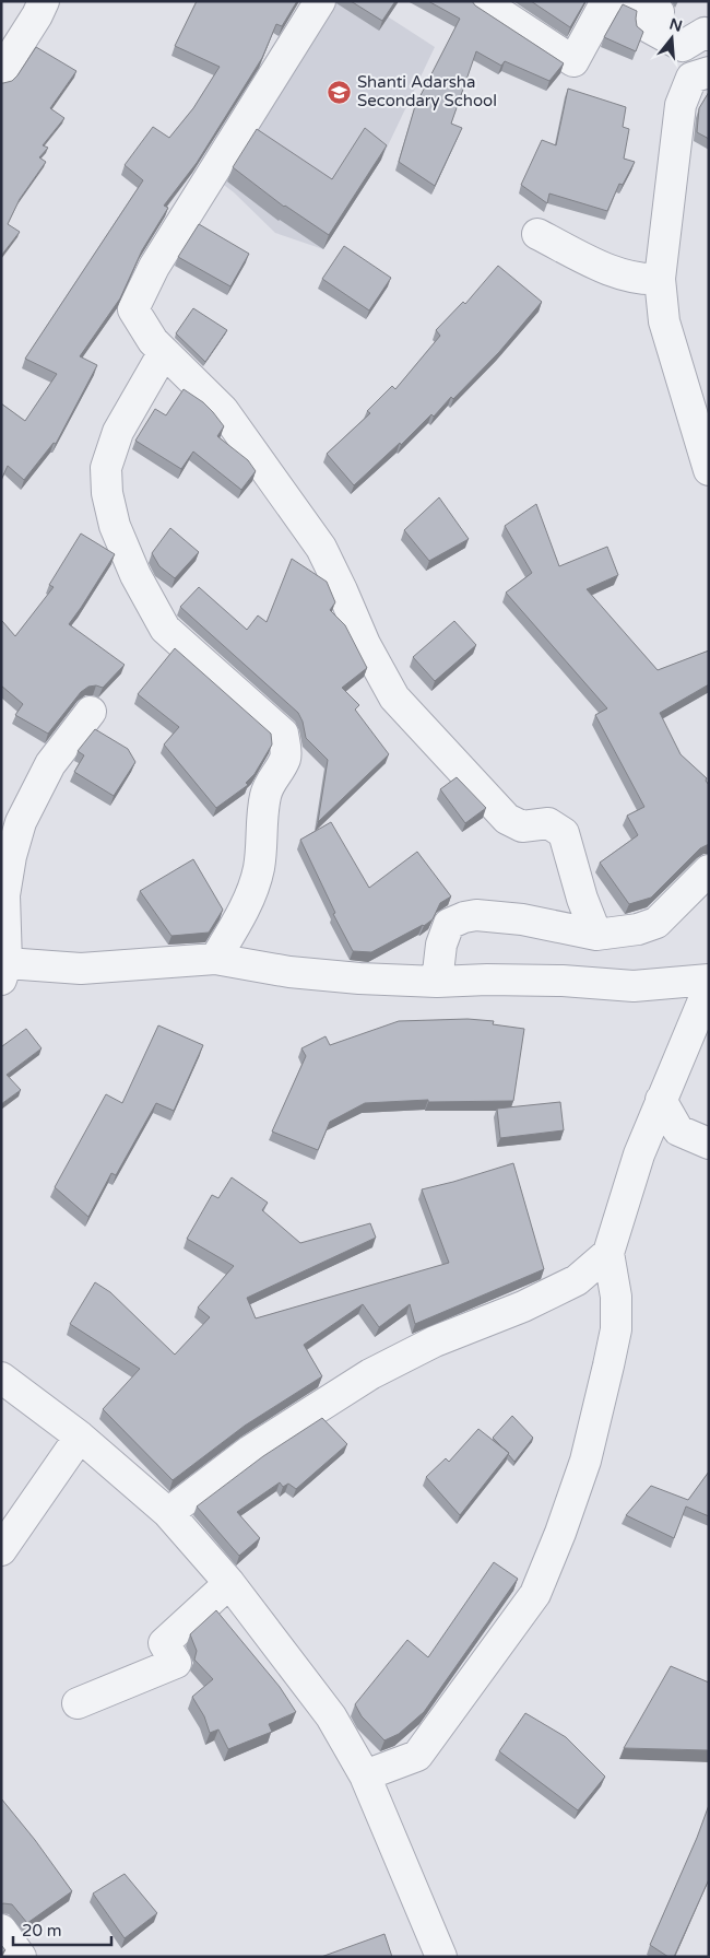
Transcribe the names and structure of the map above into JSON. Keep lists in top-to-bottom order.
{
  "places": {
    "school or university": ["Shanti Adarsha Secondary School"]
  },
  "scale_bar": "20 m",
  "north": "top"
}
